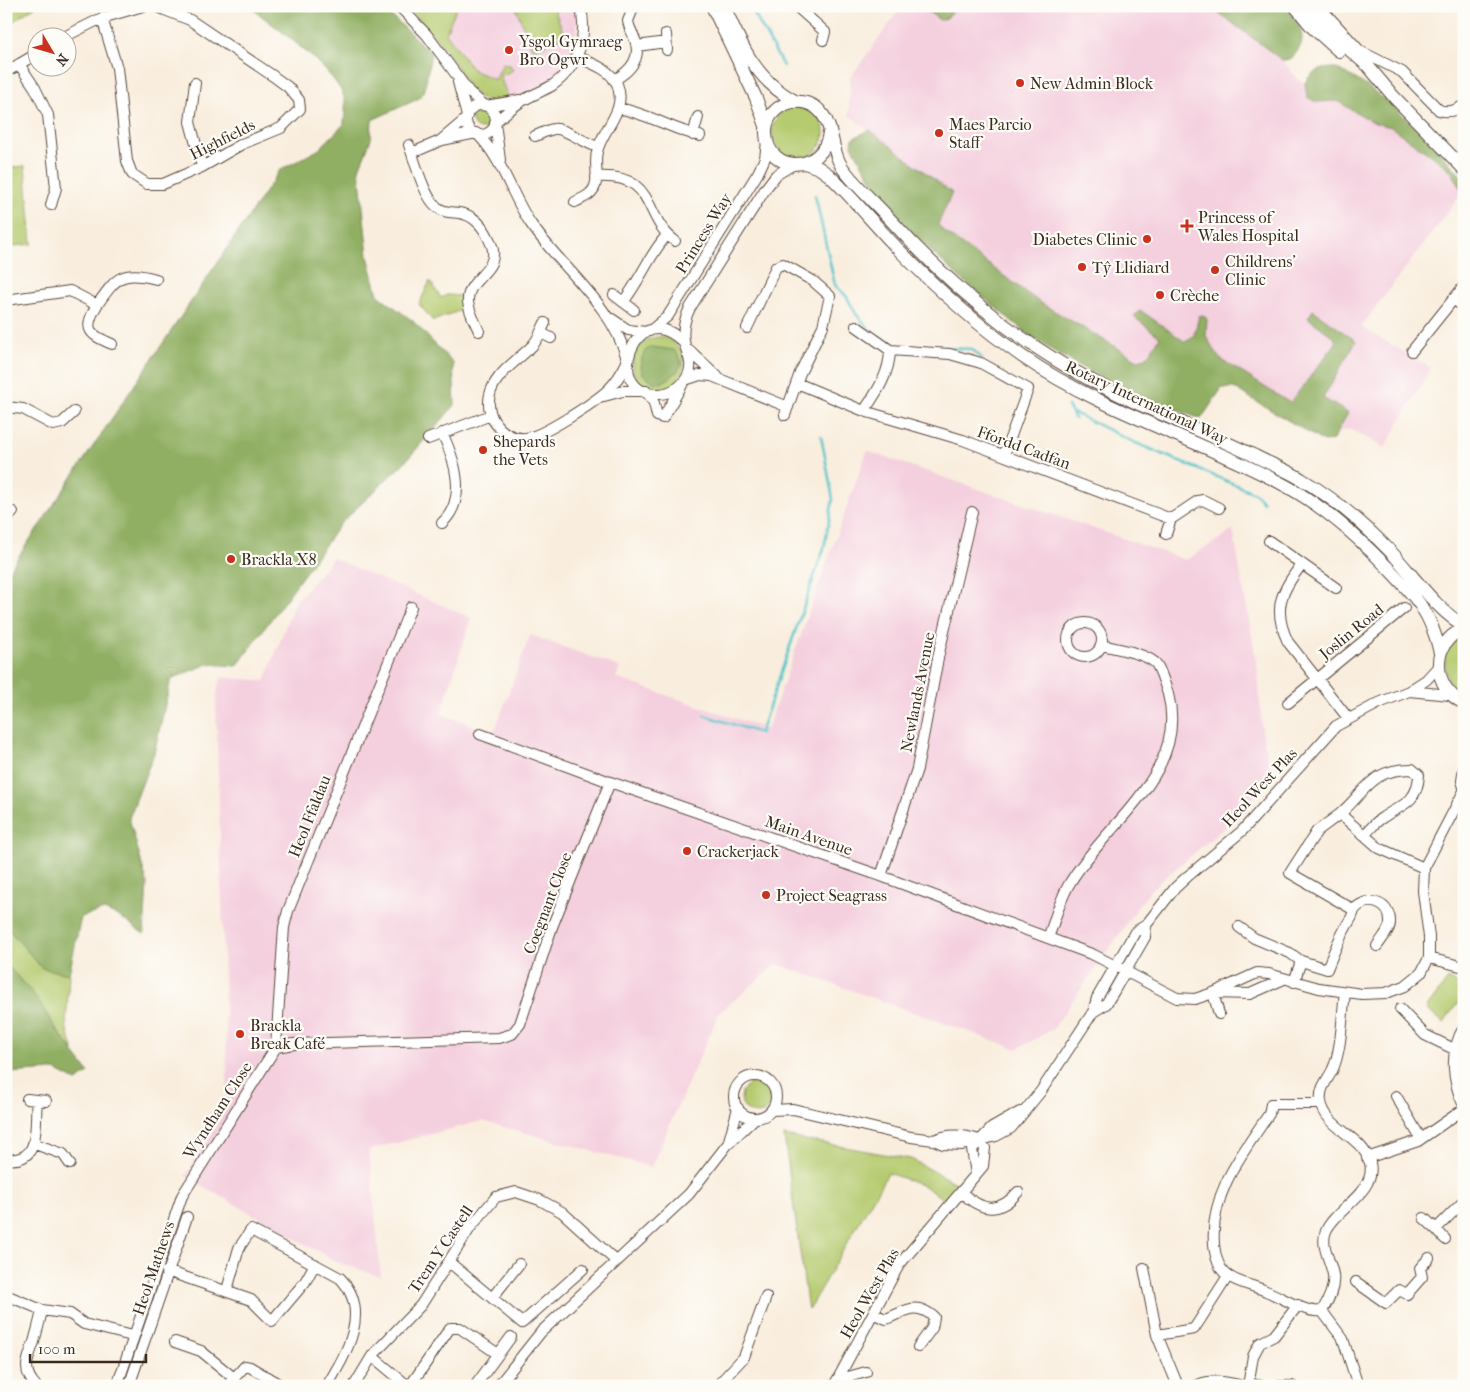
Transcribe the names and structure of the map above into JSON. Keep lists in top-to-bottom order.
{
  "streets": {
    "main road": ["Rotary International Way"],
    "street": [
      "Highfields",
      "Princess Way",
      "Ffordd Cadfan",
      "Joslin Road",
      "Newlands Avenue",
      "Heol West Plas",
      "Heol Ffaldau",
      "Main Avenue",
      "Coegnant Close",
      "Wyndham Close",
      "Trem Y Castell",
      "Heol Mathews"
    ]
  },
  "crossings": [
    ["Princess Way", "Rotary International Way"],
    ["Joslin Road", "Heol West Plas"],
    ["Newlands Avenue", "Main Avenue"],
    ["Heol West Plas", "Main Avenue"],
    ["Heol Ffaldau", "Coegnant Close"],
    ["Heol Ffaldau", "Wyndham Close"],
    ["Main Avenue", "Coegnant Close"],
    ["Coegnant Close", "Wyndham Close"]
  ],
  "places": {
    "other": [
      "Ysgol Gymraeg Bro Ogwr",
      "New Admin Block",
      "Maes Parcio Staff",
      "Diabetes Clinic",
      "Tŷ Llidiard",
      "Childrens' Clinic",
      "Crèche",
      "Shepards the Vets",
      "Brackla X8",
      "Crackerjack",
      "Project Seagrass",
      "Brackla Break Café"
    ],
    "health": ["Princess of Wales Hospital"]
  },
  "scale_bar": "100 m",
  "north": "bottom right"
}
